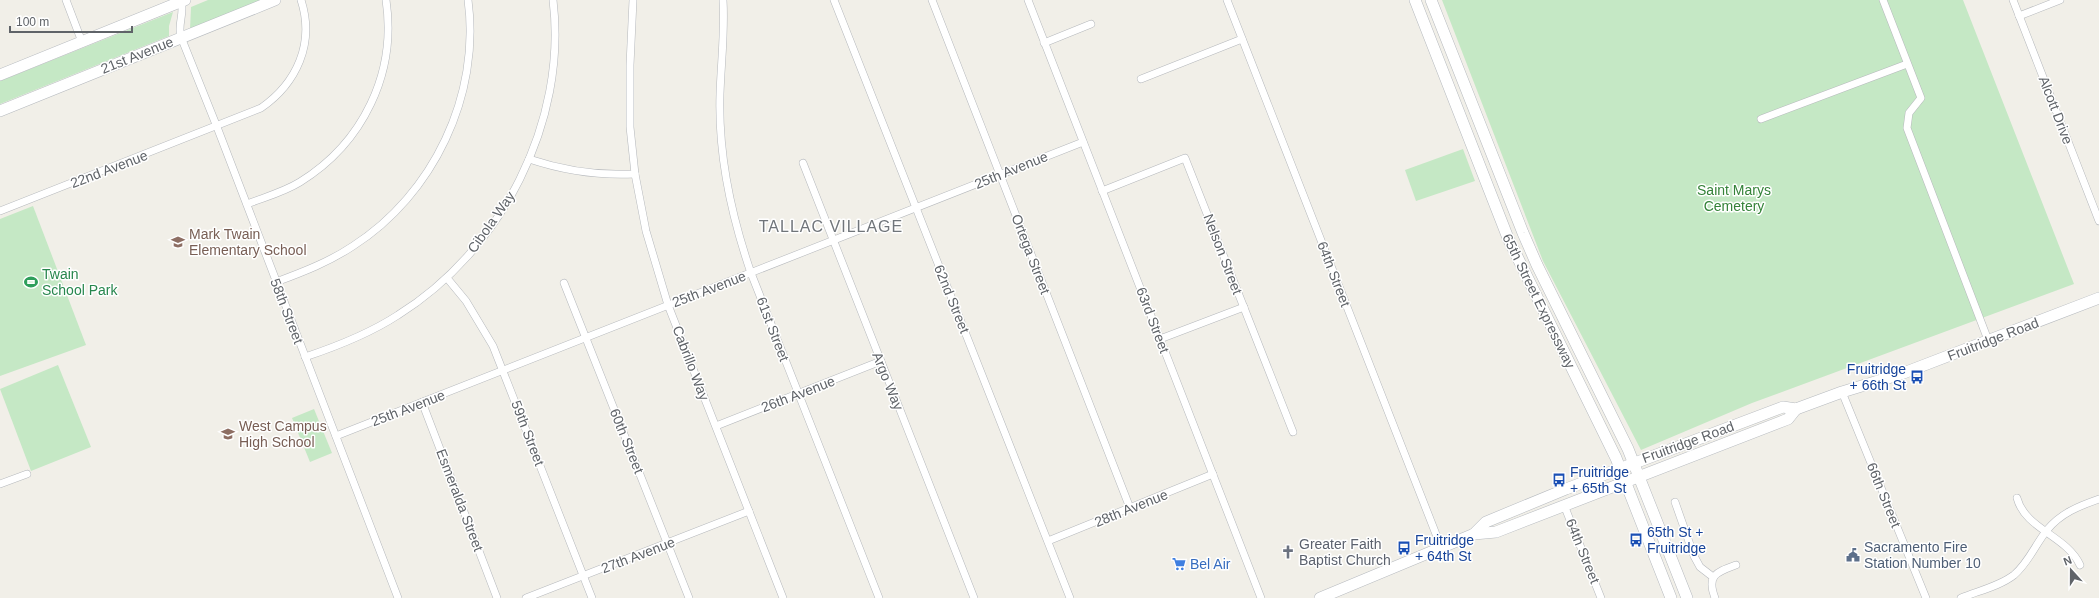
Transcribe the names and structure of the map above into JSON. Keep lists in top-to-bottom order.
{
  "streets": {
    "main road": ["21st Avenue", "65th Street Expressway", "Fruitridge Road"],
    "street": [
      "Alcott Drive",
      "22nd Avenue",
      "25th Avenue",
      "Cibola Way",
      "Ortega Street",
      "Nelson Street",
      "64th Street",
      "62nd Street",
      "58th Street",
      "63rd Street",
      "61st Street",
      "Cabrillo Way",
      "Argo Way",
      "26th Avenue",
      "59th Street",
      "60th Street",
      "66th Street",
      "Esmeralda Street",
      "28th Avenue",
      "27th Avenue"
    ]
  },
  "crossings": [
    ["21st Avenue", "58th Street"],
    ["22nd Avenue", "58th Street"],
    ["25th Avenue", "Ortega Street"],
    ["25th Avenue", "62nd Street"],
    ["25th Avenue", "58th Street"],
    ["25th Avenue", "63rd Street"],
    ["25th Avenue", "61st Street"],
    ["25th Avenue", "Cabrillo Way"],
    ["25th Avenue", "Argo Way"],
    ["25th Avenue", "59th Street"],
    ["25th Avenue", "60th Street"],
    ["25th Avenue", "Esmeralda Street"],
    ["Cibola Way", "58th Street"],
    ["Cibola Way", "59th Street"],
    ["Ortega Street", "28th Avenue"],
    ["Nelson Street", "63rd Street"],
    ["64th Street", "Fruitridge Road"],
    ["62nd Street", "28th Avenue"],
    ["65th Street Expressway", "Fruitridge Road"],
    ["63rd Street", "28th Avenue"],
    ["61st Street", "26th Avenue"],
    ["Fruitridge Road", "66th Street"],
    ["Cabrillo Way", "26th Avenue"],
    ["Cabrillo Way", "27th Avenue"],
    ["Argo Way", "26th Avenue"],
    ["59th Street", "27th Avenue"],
    ["60th Street", "27th Avenue"]
  ],
  "districts": ["TALLAC VILLAGE"],
  "parks": ["Saint Marys Cemetery"],
  "places": {
    "school or university": ["Mark Twain Elementary School", "West Campus High School"],
    "sports": ["Twain School Park"],
    "bus stop": [
      "Fruitridge + 66th St",
      "Fruitridge + 65th St",
      "65th St + Fruitridge",
      "Fruitridge + 64th St"
    ],
    "church": ["Greater Faith Baptist Church"],
    "public building": ["Sacramento Fire Station Number 10"],
    "supermarket": ["Bel Air"]
  },
  "scale_bar": "100 m",
  "north": "top"
}
